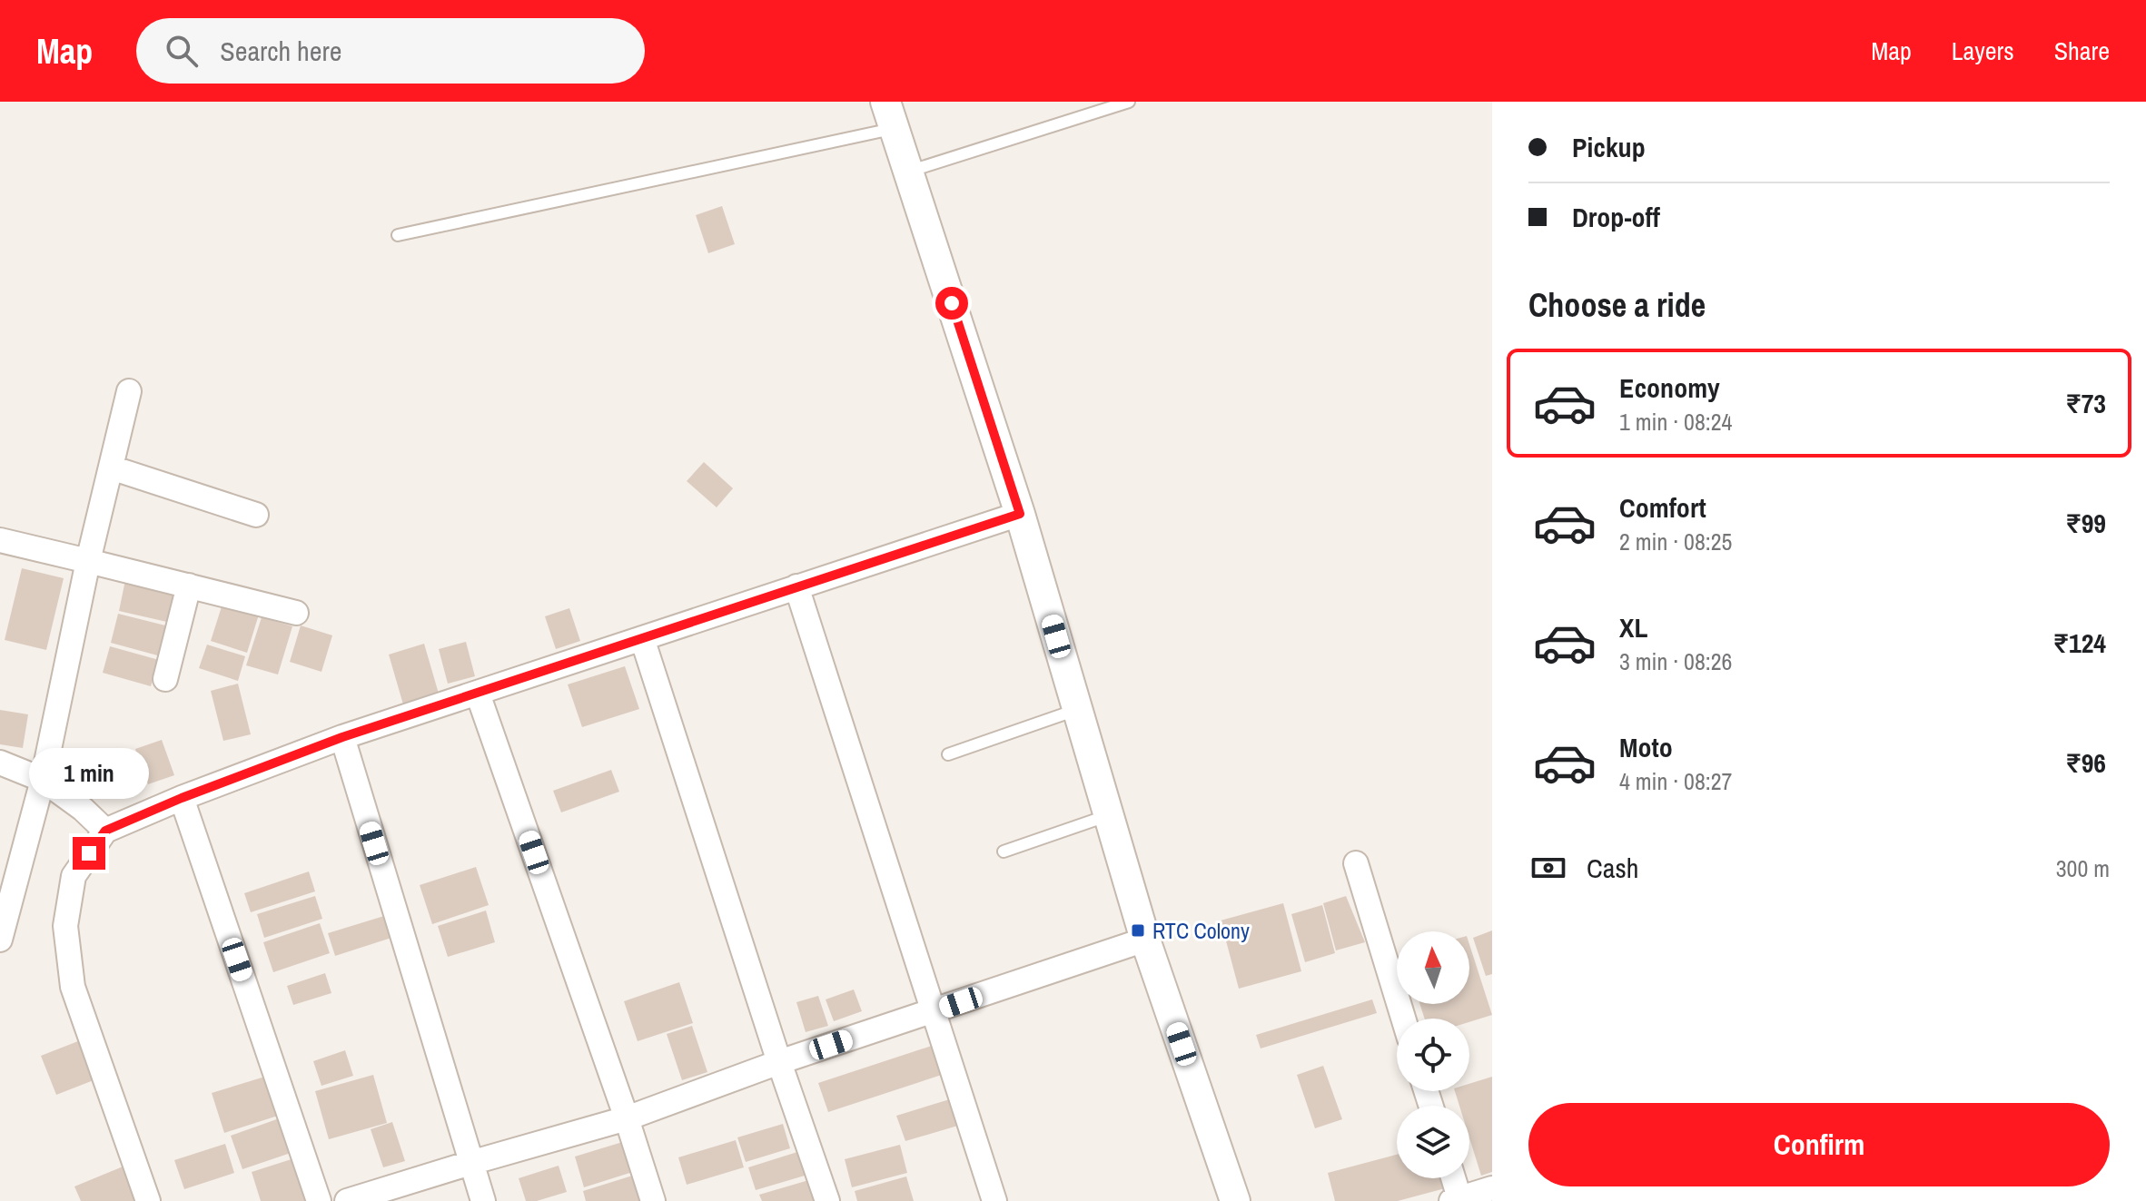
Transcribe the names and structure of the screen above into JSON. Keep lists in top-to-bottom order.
{
  "places": {
    "transit": ["RTC Colony"]
  },
  "north": "top",
  "page": {
    "header": "Map",
    "search": "Search here",
    "nav": ["Map", "Layers", "Share"],
    "banner": ["Pickup", "Drop-off"],
    "heading": "Choose a ride",
    "list": [
      {
        "name": "Economy",
        "note": "1 min · 08:24",
        "value": "₹73"
      },
      {
        "name": "Comfort",
        "note": "2 min · 08:25",
        "value": "₹99"
      },
      {
        "name": "XL",
        "note": "3 min · 08:26",
        "value": "₹124"
      },
      {
        "name": "Moto",
        "note": "4 min · 08:27",
        "value": "₹96"
      }
    ],
    "bubble": "1 min",
    "pay": ["Cash", "300 m"],
    "buttons": "Confirm"
  }
}
